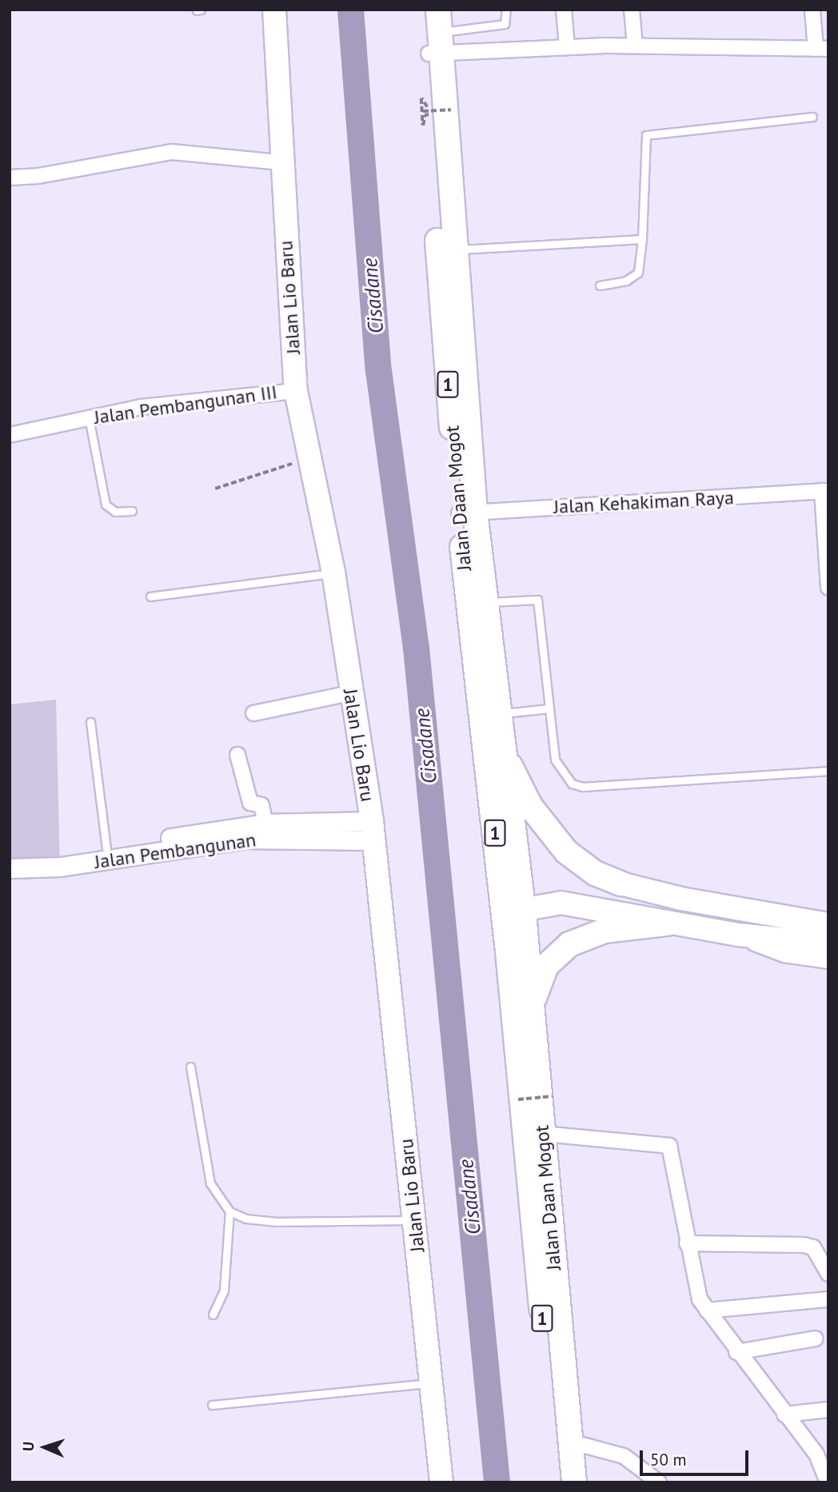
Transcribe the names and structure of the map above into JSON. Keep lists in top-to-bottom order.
{
  "streets": {
    "highway": ["1", "Jalan Daan Mogot"],
    "main road": ["Jalan Lio Baru"],
    "street": ["Jalan Pembangunan III", "Jalan Kehakiman Raya", "Jalan Pembangunan"]
  },
  "crossings": [
    ["Jalan Lio Baru", "Jalan Pembangunan III"],
    ["Jalan Lio Baru", "Jalan Pembangunan"],
    ["Jalan Daan Mogot", "Jalan Kehakiman Raya"]
  ],
  "water": ["Cisadane"],
  "scale_bar": "50 m",
  "north": "left"
}
